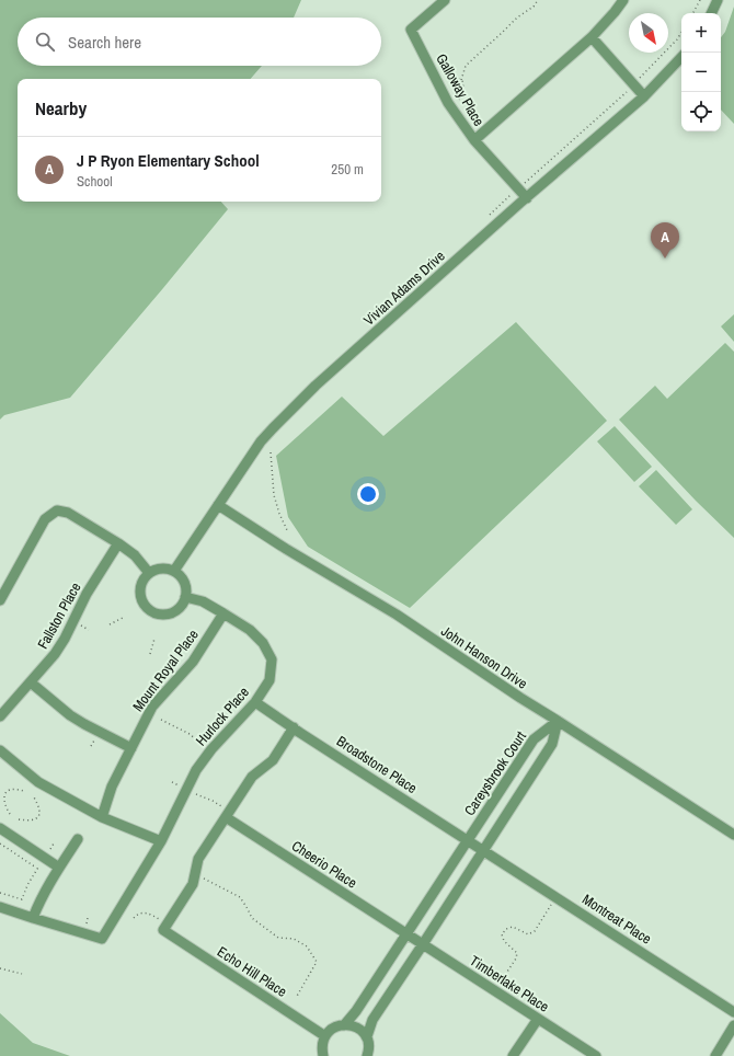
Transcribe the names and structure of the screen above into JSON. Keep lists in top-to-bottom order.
{
  "streets": {
    "street": [
      "Galloway Place",
      "Vivian Adams Drive",
      "Fallston Place",
      "John Hanson Drive",
      "Mount Royal Place",
      "Hurlock Place",
      "Broadstone Place",
      "Careysbrook Court",
      "Cheerio Place",
      "Montreat Place",
      "Echo Hill Place",
      "Timberlake Place"
    ]
  },
  "crossings": [
    ["Galloway Place", "Vivian Adams Drive"],
    ["Vivian Adams Drive", "John Hanson Drive"],
    ["Vivian Adams Drive", "Hurlock Place"],
    ["John Hanson Drive", "Careysbrook Court"],
    ["Mount Royal Place", "Hurlock Place"],
    ["Hurlock Place", "Broadstone Place"],
    ["Broadstone Place", "Careysbrook Court"],
    ["Broadstone Place", "Montreat Place"],
    ["Careysbrook Court", "Cheerio Place"],
    ["Careysbrook Court", "Timberlake Place"],
    ["Cheerio Place", "Timberlake Place"]
  ],
  "north": "bottom right",
  "page": {
    "map_buttons": ["+", "−"],
    "search": "Search here",
    "heading": "Nearby",
    "list": [
      {
        "mark": "A",
        "name": "J P Ryon Elementary School",
        "note": "School",
        "value": "250 m"
      }
    ],
    "pins": "A"
  }
}
